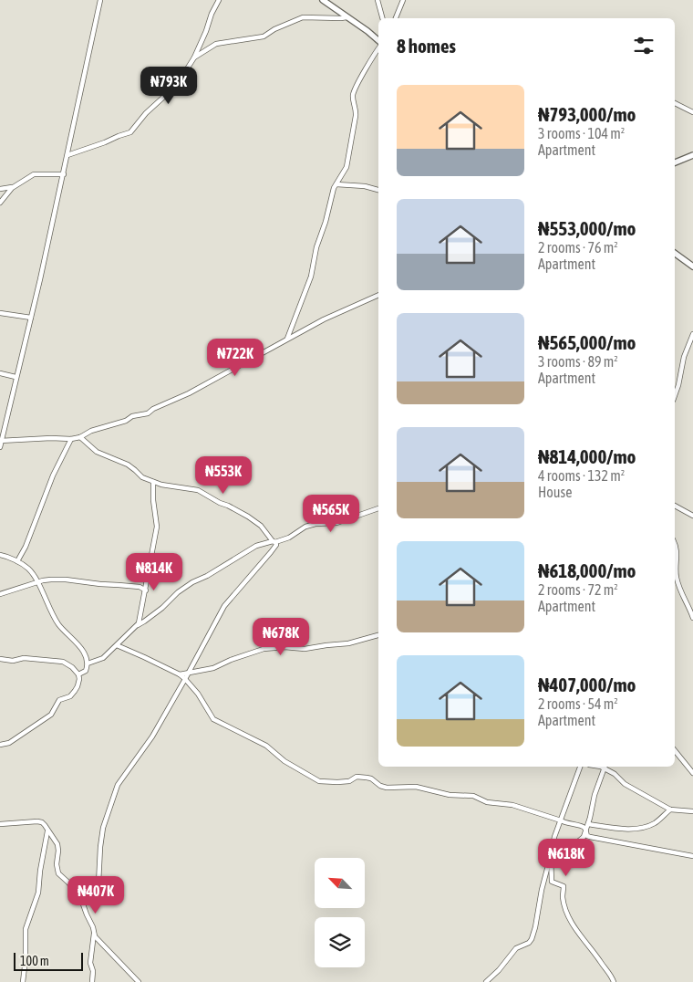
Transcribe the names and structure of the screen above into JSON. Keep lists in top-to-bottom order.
{
  "scale_bar": "100 m",
  "north": "top left",
  "page": {
    "heading": "8 homes",
    "price": [
      "₦793K",
      "₦722K",
      "₦553K",
      "₦565K",
      "₦814K",
      "₦678K",
      "₦618K",
      "₦407K"
    ],
    "list": [
      {
        "name": "₦793,000/mo",
        "note": "3 rooms · 104 m² · Apartment"
      },
      {
        "name": "₦553,000/mo",
        "note": "2 rooms · 76 m² · Apartment"
      },
      {
        "name": "₦565,000/mo",
        "note": "3 rooms · 89 m² · Apartment"
      },
      {
        "name": "₦814,000/mo",
        "note": "4 rooms · 132 m² · House"
      },
      {
        "name": "₦618,000/mo",
        "note": "2 rooms · 72 m² · Apartment"
      },
      {
        "name": "₦407,000/mo",
        "note": "2 rooms · 54 m² · Apartment"
      }
    ],
    "scale": "100 m"
  }
}
